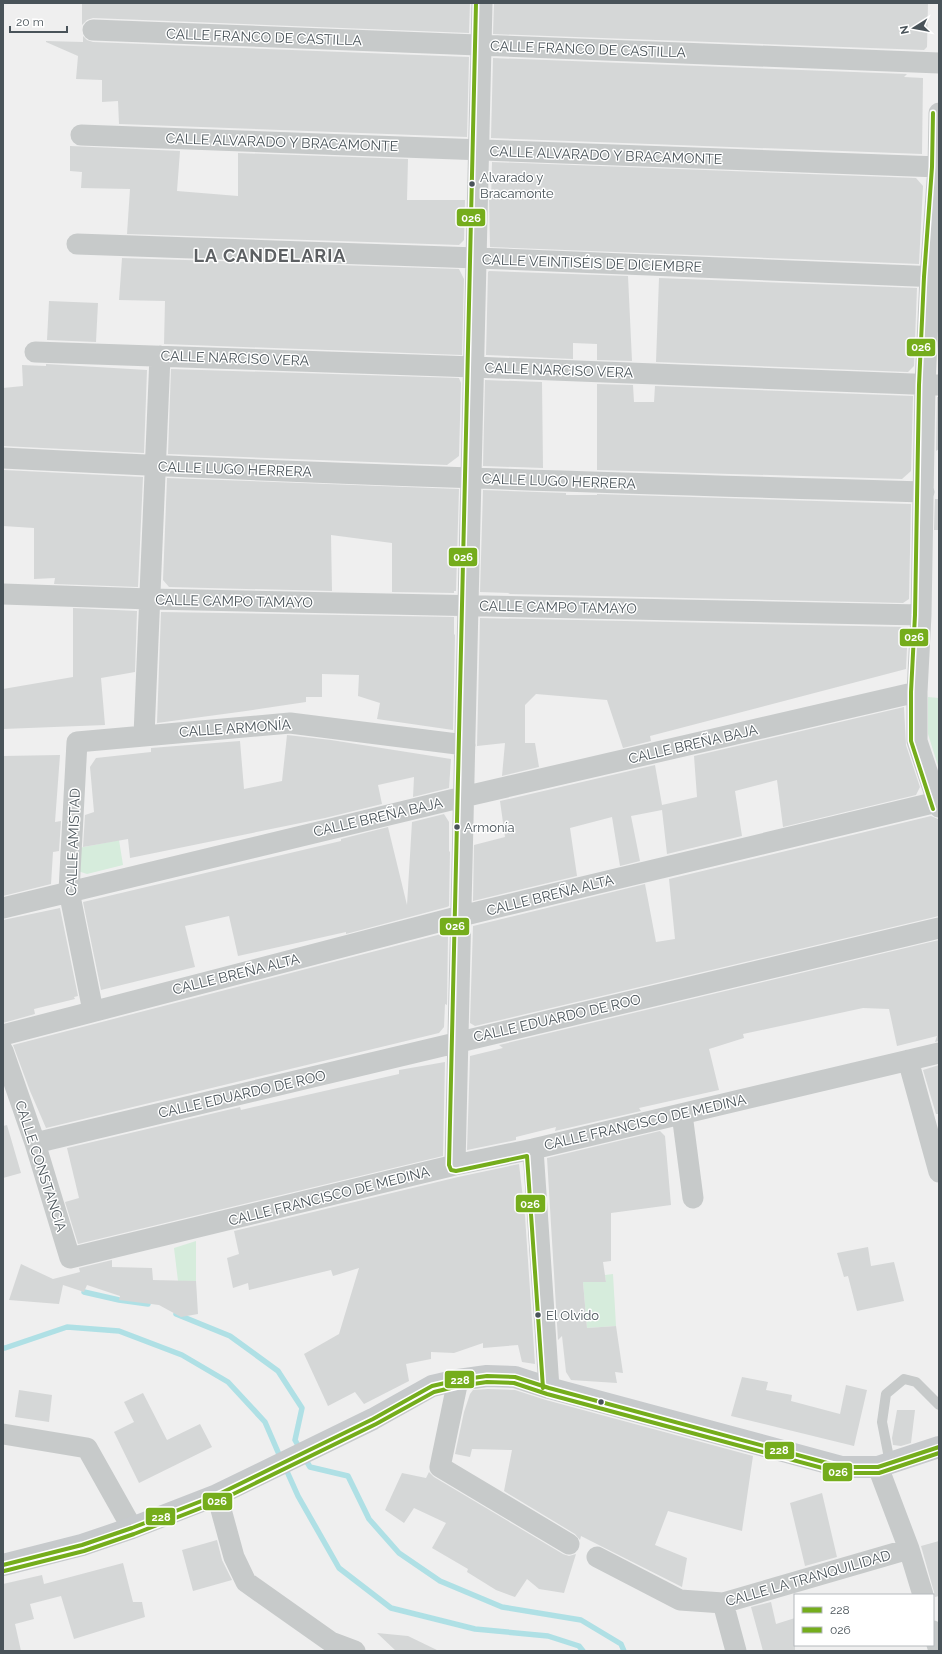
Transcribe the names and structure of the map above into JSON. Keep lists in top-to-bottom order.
{
  "streets": {
    "street": [
      "CALLE FRANCO DE CASTILLA",
      "CALLE ALVARADO Y BRACAMONTE",
      "CALLE VEINTISÉIS DE DICIEMBRE",
      "CALLE NARCISO VERA",
      "CALLE LUGO HERRERA",
      "CALLE CAMPO TAMAYO",
      "CALLE ARMONÍA",
      "CALLE BREÑA BAJA",
      "CALLE AMISTAD",
      "CALLE BREÑA ALTA",
      "CALLE EDUARDO DE ROO",
      "CALLE FRANCISCO DE MEDINA",
      "CALLE CONSTANCIA",
      "CALLE LA TRANQUILIDAD"
    ]
  },
  "crossings": [
    ["CALLE ARMONÍA", "CALLE AMISTAD"],
    ["CALLE BREÑA BAJA", "CALLE AMISTAD"],
    ["CALLE AMISTAD", "CALLE BREÑA ALTA"],
    ["CALLE EDUARDO DE ROO", "CALLE CONSTANCIA"],
    ["CALLE FRANCISCO DE MEDINA", "CALLE CONSTANCIA"]
  ],
  "districts": ["LA CANDELARIA"],
  "places": ["Alvarado y Bracamonte", "Armonía", "El Olvido"],
  "lines": ["transit line 026", "transit line 228"],
  "legend": ["228", "026"],
  "scale_bar": "20 m",
  "north": "left"
}
